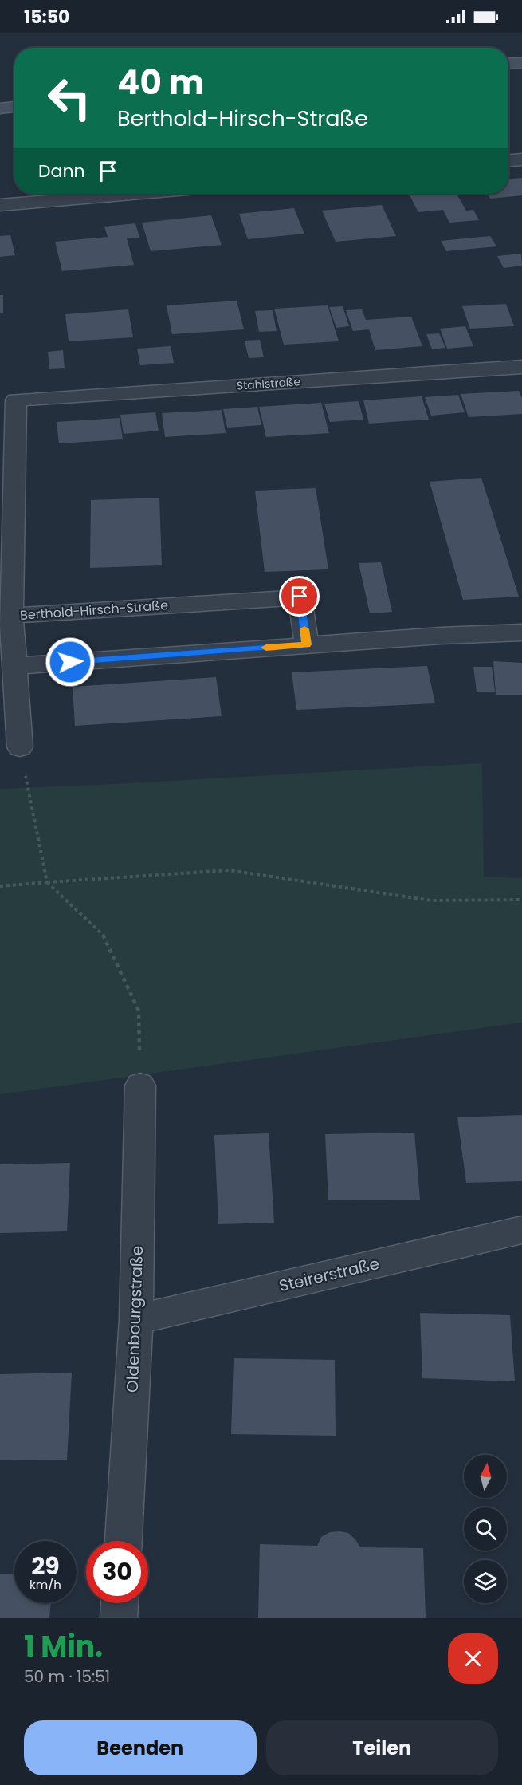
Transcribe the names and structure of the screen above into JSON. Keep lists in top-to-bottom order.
{
  "streets": {
    "street": [
      "Stahlstraße",
      "Berthold-Hirsch-Straße",
      "Steirerstraße",
      "Oldenbourgstraße"
    ]
  },
  "crossings": [
    ["Stahlstraße", "Berthold-Hirsch-Straße"],
    ["Steirerstraße", "Oldenbourgstraße"]
  ],
  "north": "top",
  "page": {
    "status": "15:50",
    "turn": ["40 m", "Berthold-Hirsch-Straße"],
    "then": "Dann",
    "speed": "29 km/h",
    "limit": "30",
    "heading": ["1 Min.", "50 m · 15:51"],
    "buttons": ["Beenden", "Teilen"]
  }
}
